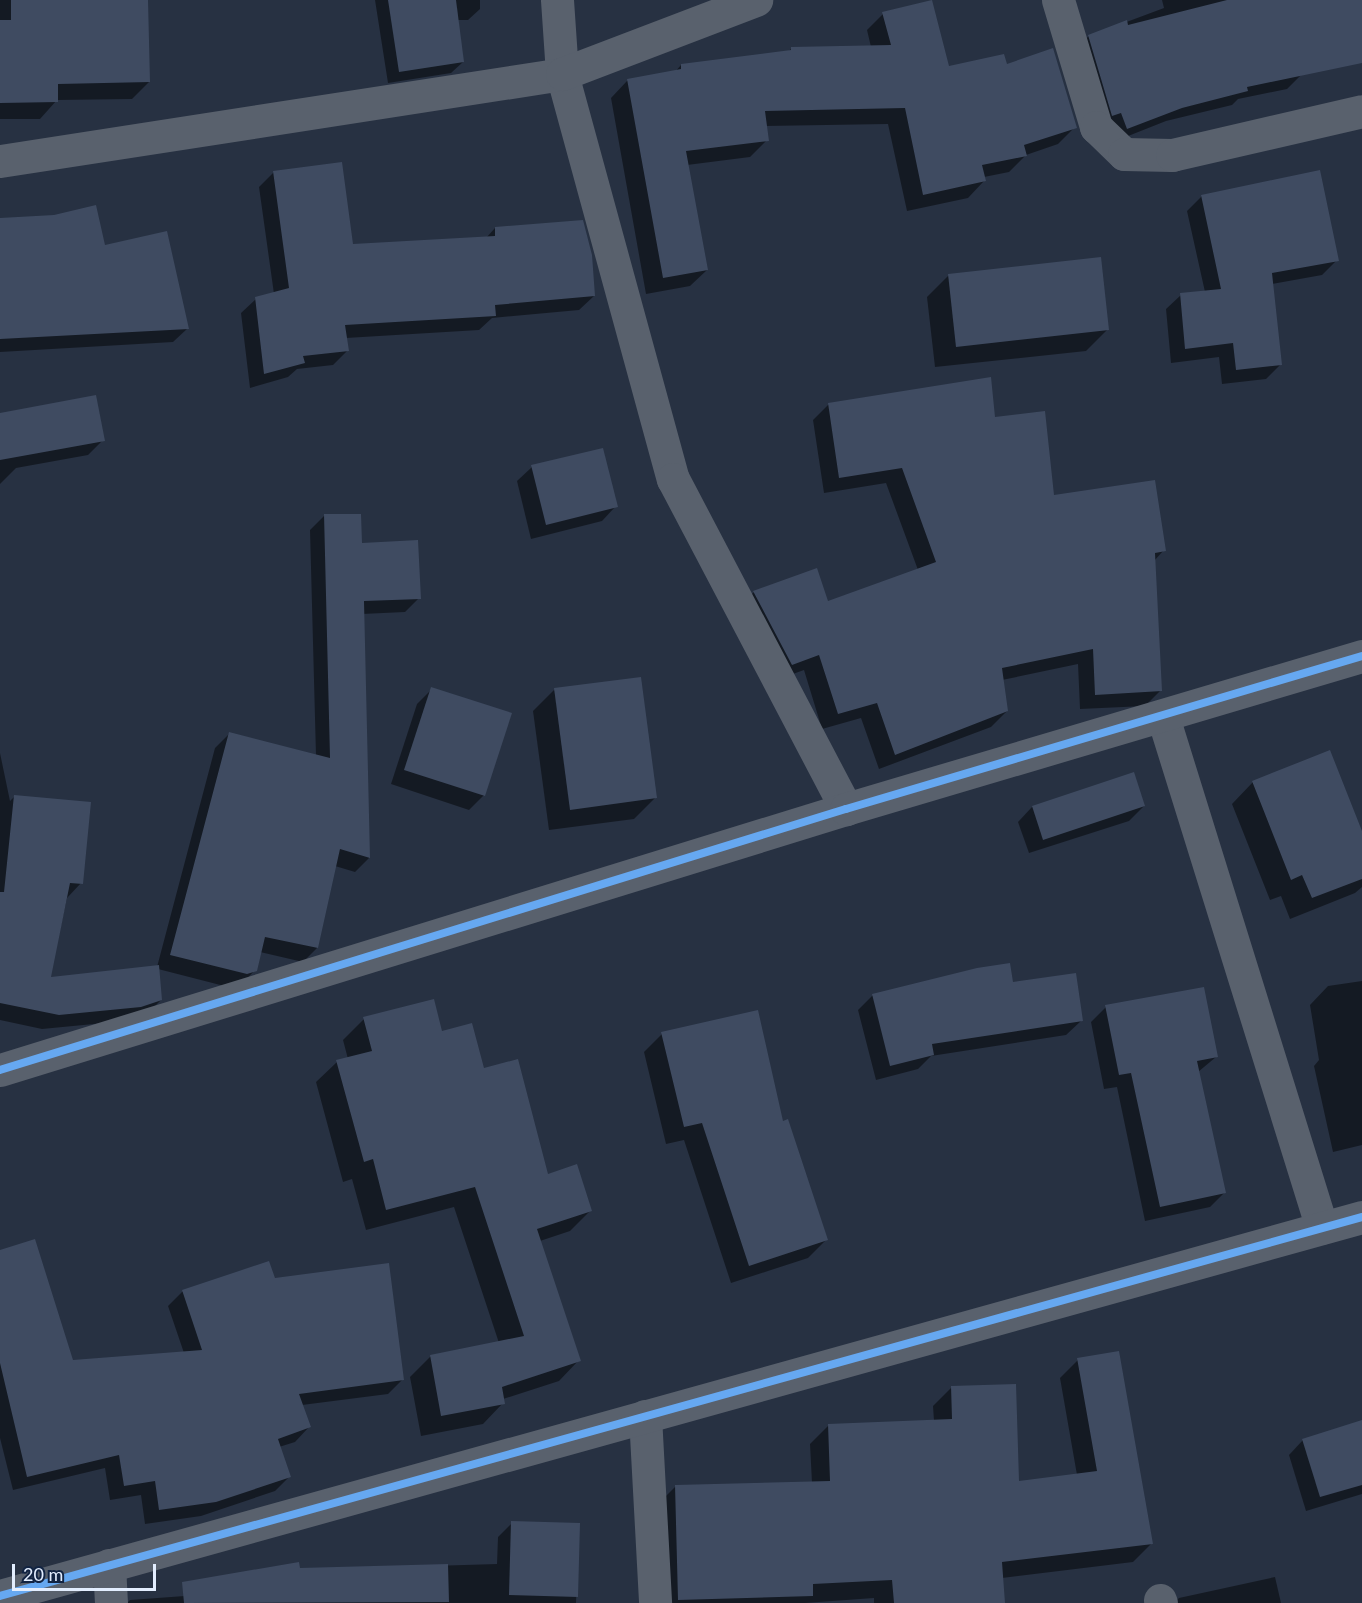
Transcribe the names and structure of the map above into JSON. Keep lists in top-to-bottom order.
{
  "scale_bar": "20 m"
}
